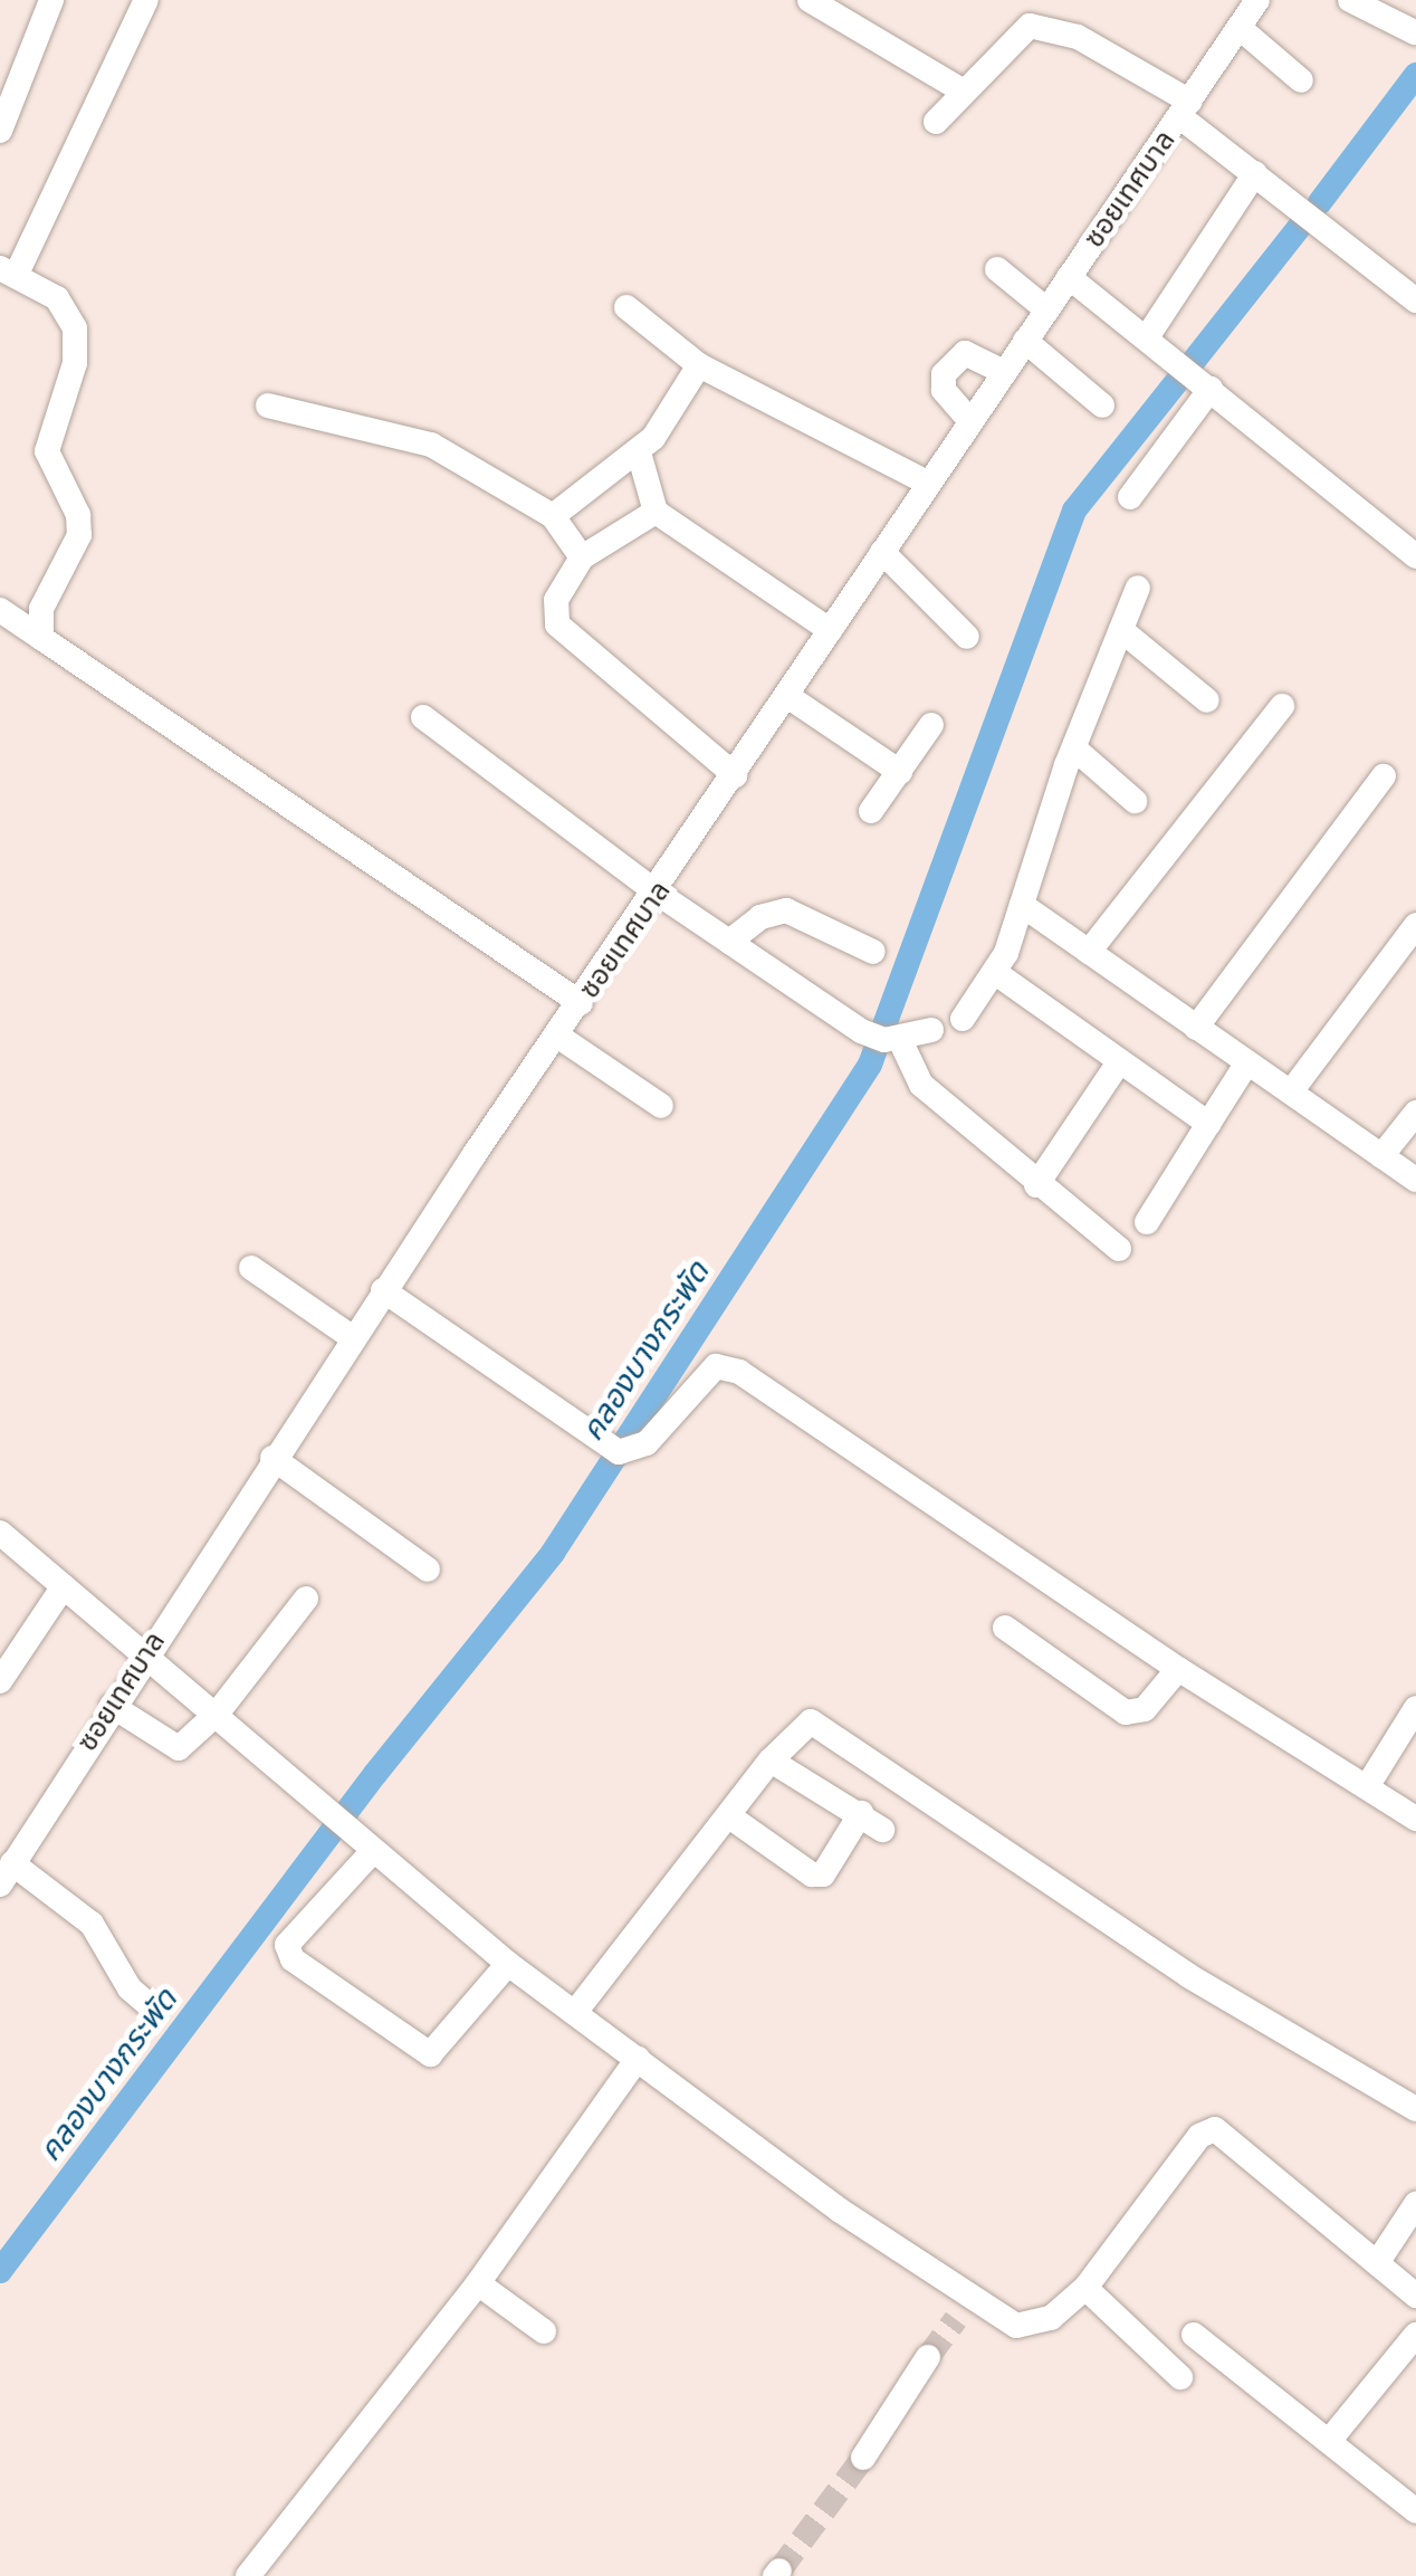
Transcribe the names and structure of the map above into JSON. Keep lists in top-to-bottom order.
{
  "streets": {
    "street": ["ซอยเทศบาล"]
  },
  "water": ["คลองบางกระพัด"]
}
